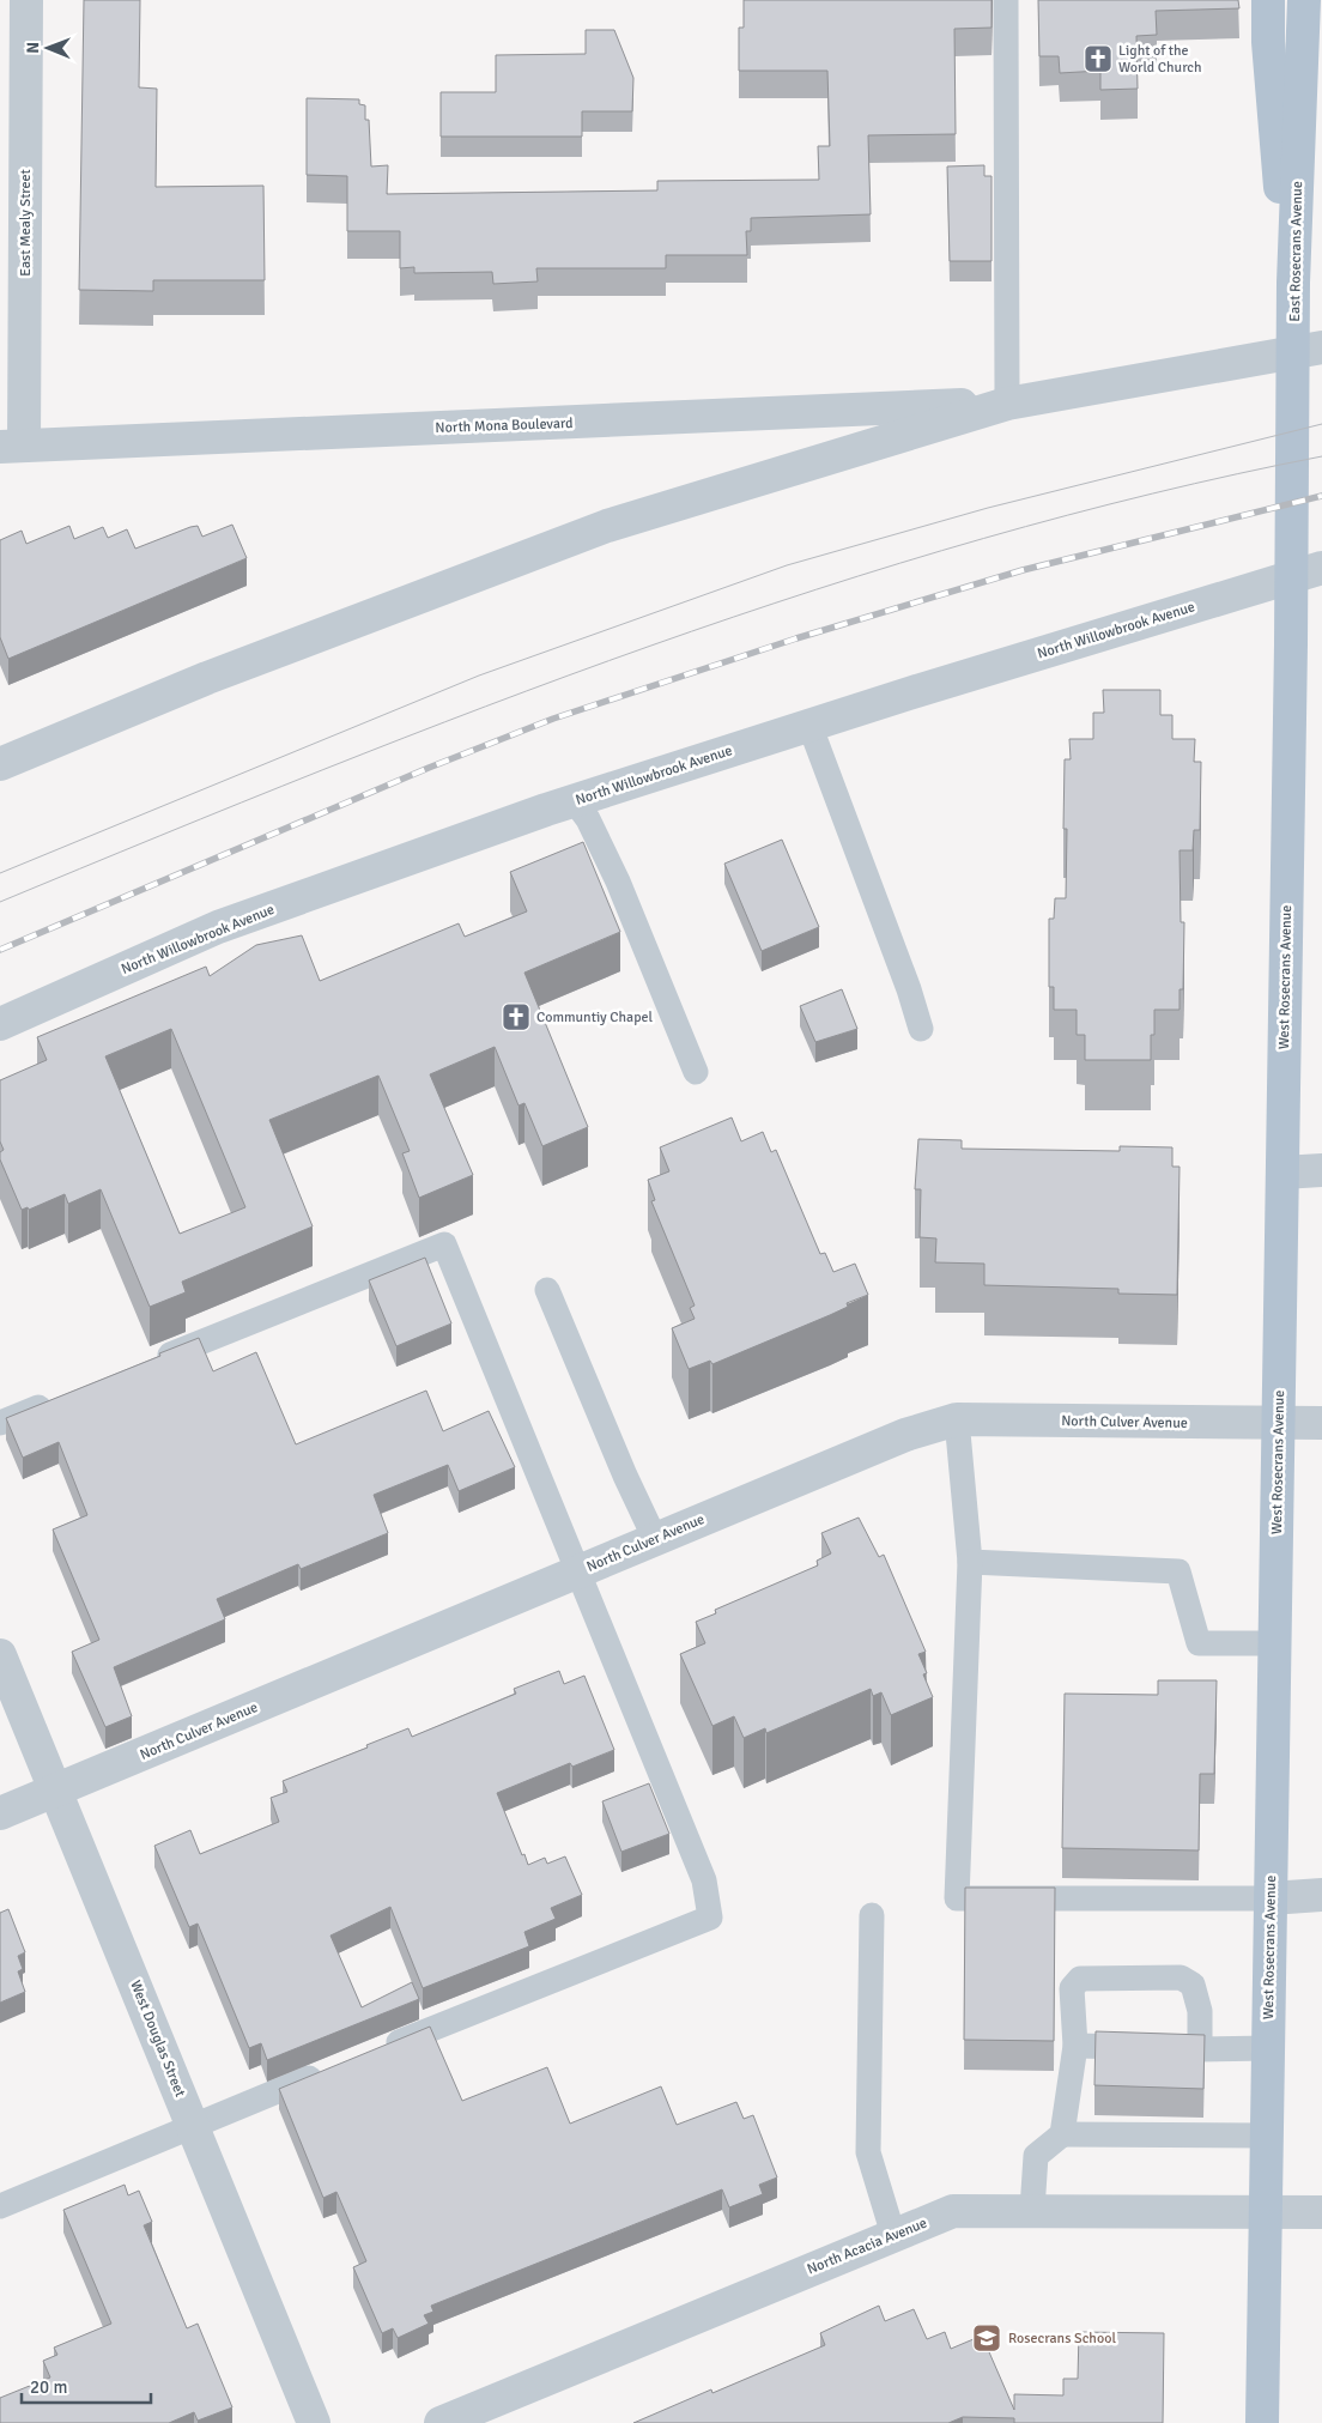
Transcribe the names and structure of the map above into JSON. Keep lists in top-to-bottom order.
{
  "streets": {
    "main road": ["East Rosecrans Avenue", "West Rosecrans Avenue"],
    "street": [
      "East Mealy Street",
      "North Mona Boulevard",
      "North Willowbrook Avenue",
      "North Culver Avenue",
      "West Douglas Street",
      "North Acacia Avenue"
    ]
  },
  "crossings": [
    ["East Mealy Street", "North Mona Boulevard"],
    ["East Rosecrans Avenue", "West Rosecrans Avenue"],
    ["North Willowbrook Avenue", "West Rosecrans Avenue"],
    ["West Rosecrans Avenue", "North Culver Avenue"],
    ["West Rosecrans Avenue", "North Acacia Avenue"],
    ["North Culver Avenue", "West Douglas Street"]
  ],
  "places": {
    "church": ["Light of the World Church", "Communtiy Chapel"],
    "school or university": ["Rosecrans School"]
  },
  "scale_bar": "20 m",
  "north": "left"
}
